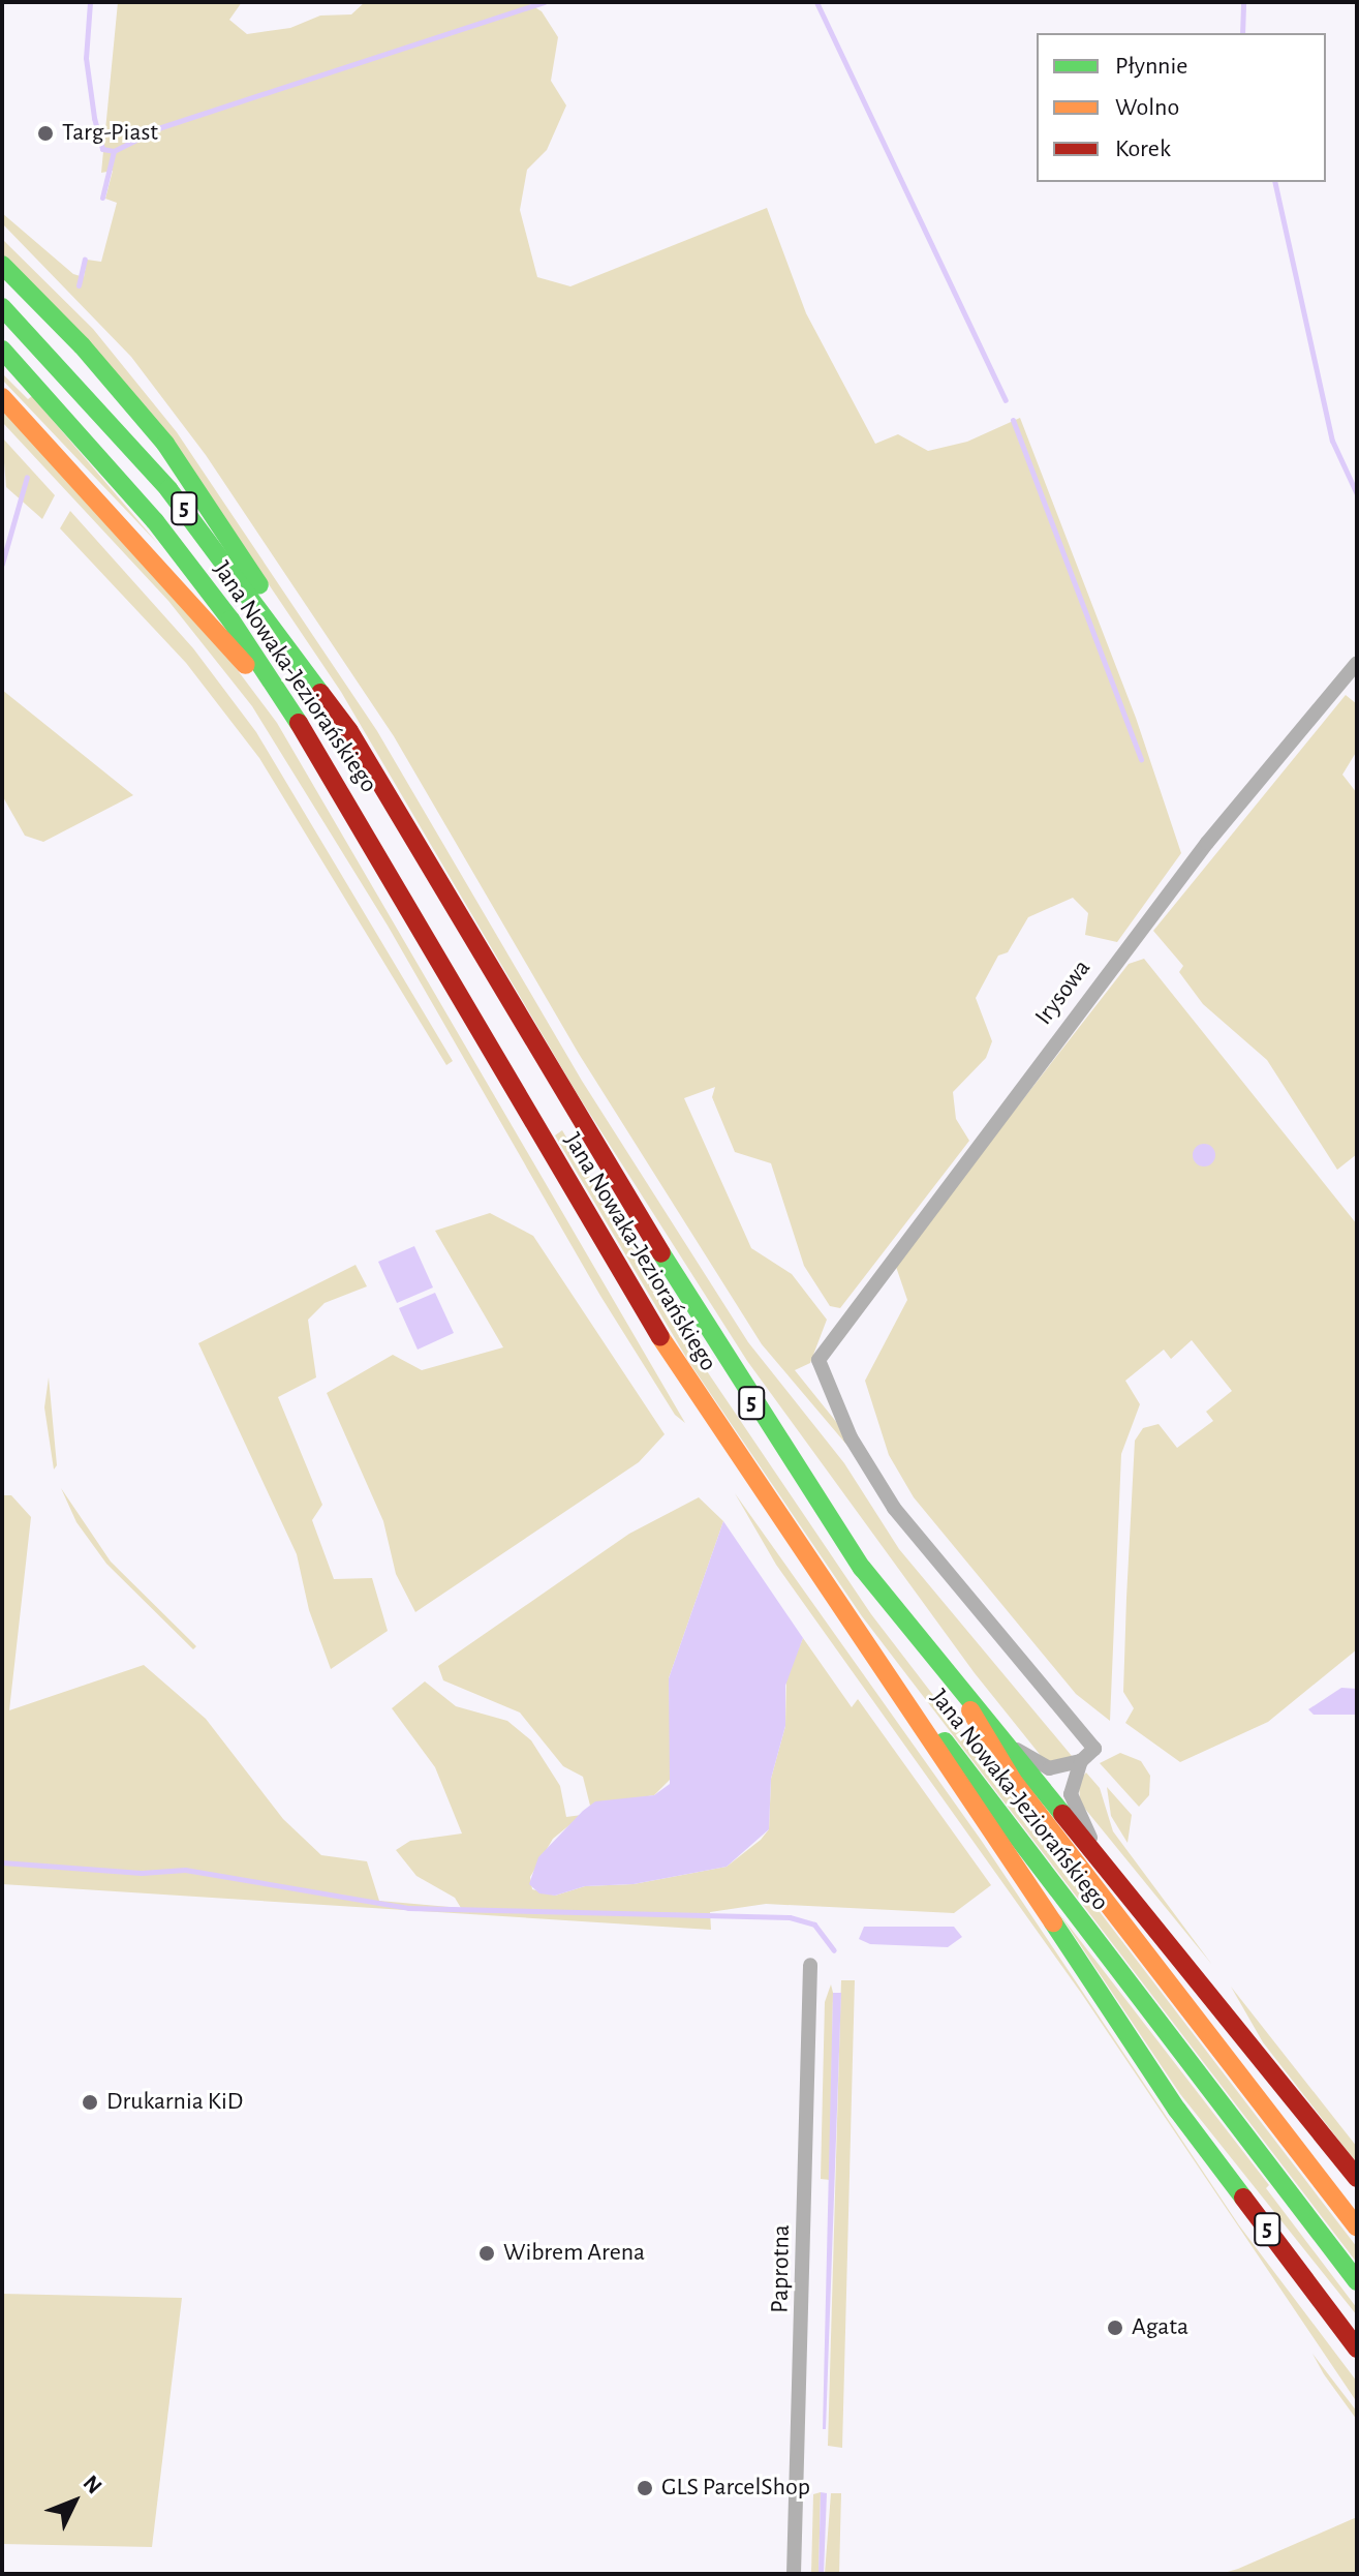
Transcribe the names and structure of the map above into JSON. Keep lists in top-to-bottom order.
{
  "streets": {
    "main road": ["5", "Jana Nowaka-Jeziorańskiego"],
    "street": ["Irysowa", "Paprotna"]
  },
  "crossings": [
    ["5", "Jana Nowaka-Jeziorańskiego"]
  ],
  "places": [
    "Targ-Piast",
    "Drukarnia KiD",
    "Wibrem Arena",
    "Agata",
    "GLS ParcelShop"
  ],
  "legend": ["Płynnie", "Wolno", "Korek"],
  "north": "top right"
}
